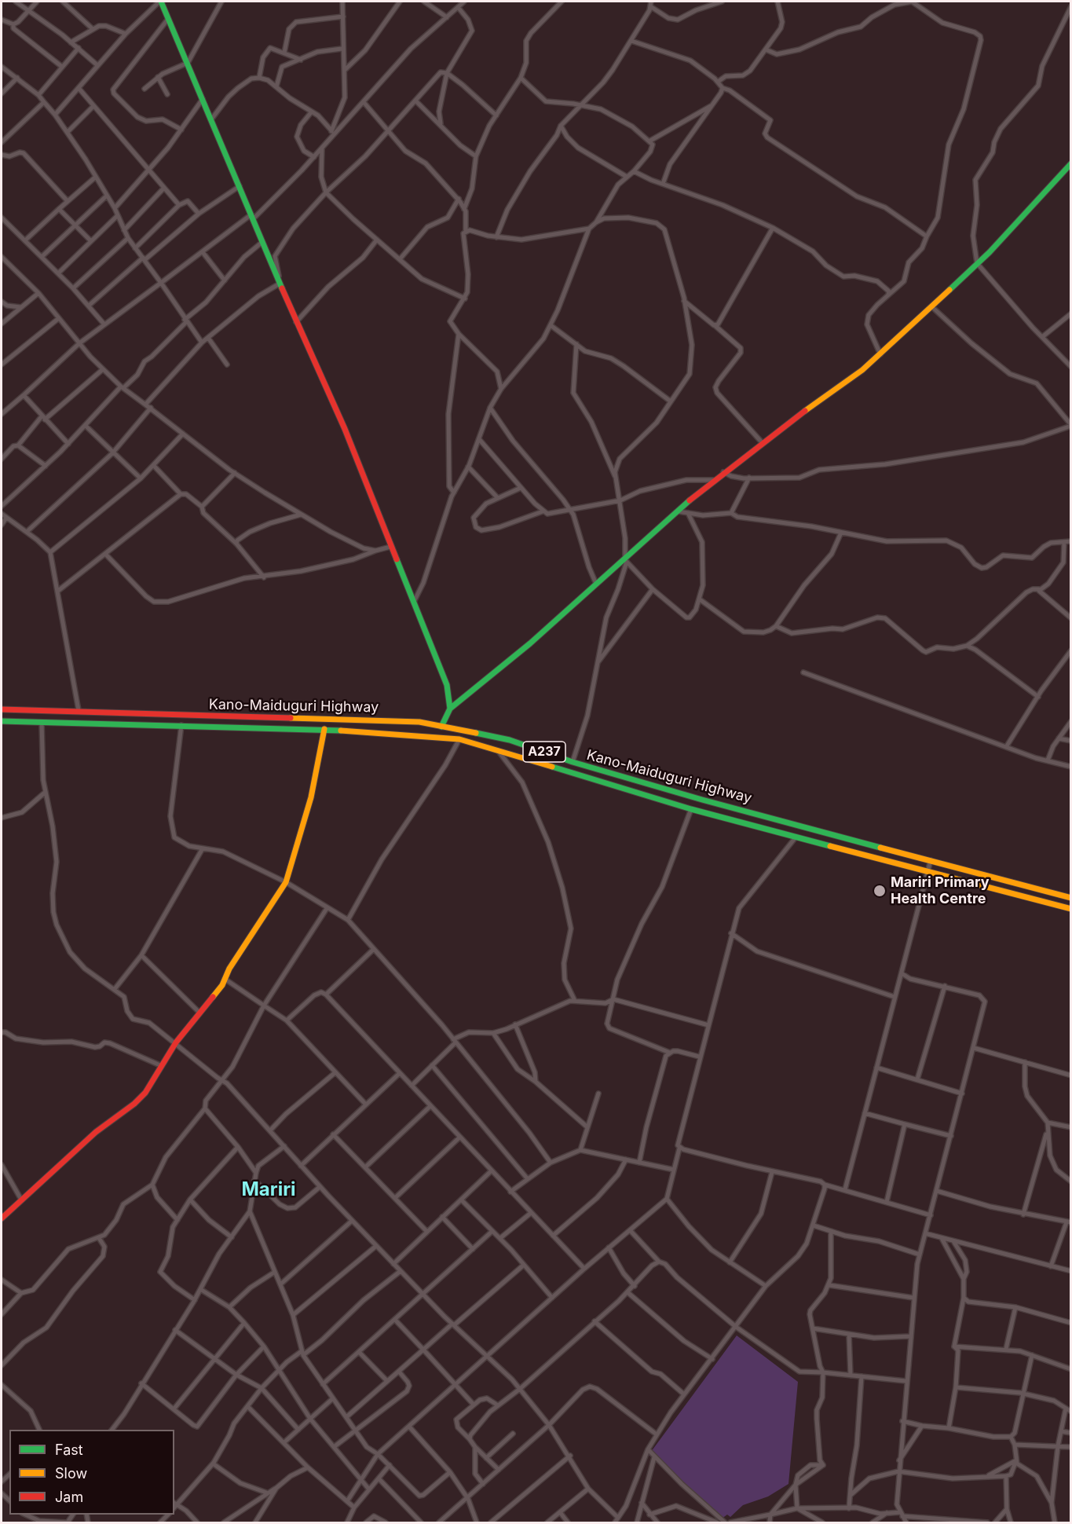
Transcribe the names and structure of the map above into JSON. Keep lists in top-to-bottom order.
{
  "streets": {
    "main road": ["Kano-Maiduguri Highway", "A237"]
  },
  "districts": ["Mariri"],
  "places": ["Mariri Primary Health Centre"],
  "legend": ["Fast", "Slow", "Jam"]
}
